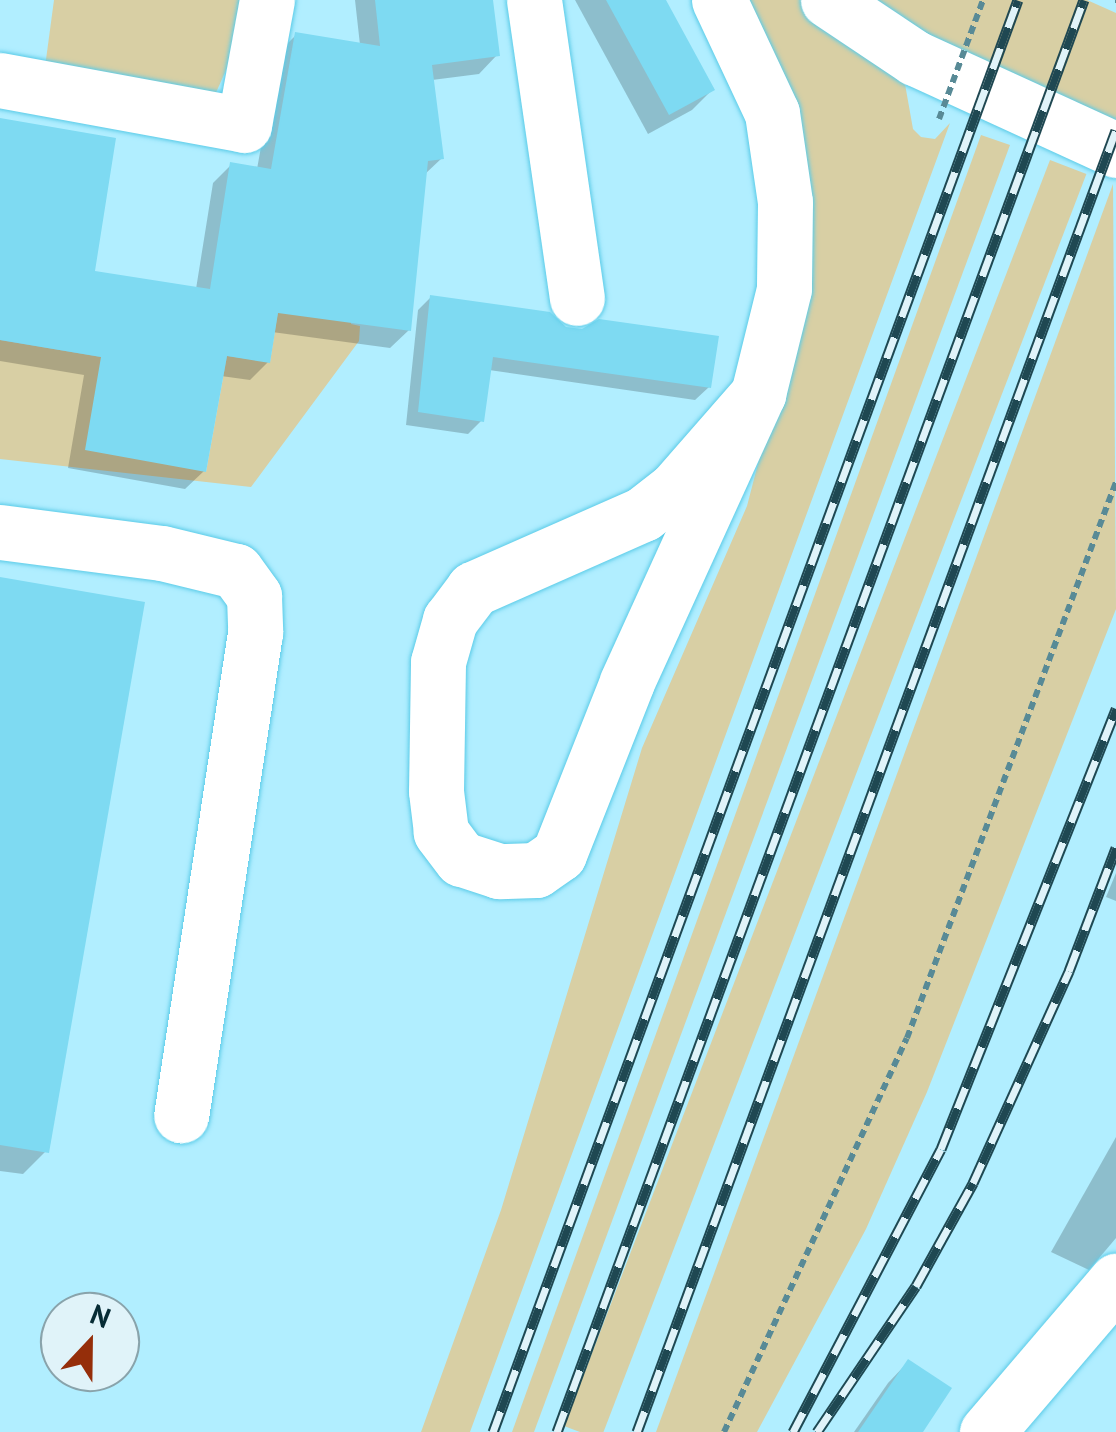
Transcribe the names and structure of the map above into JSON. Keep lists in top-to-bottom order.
{
  "north": "top"
}
